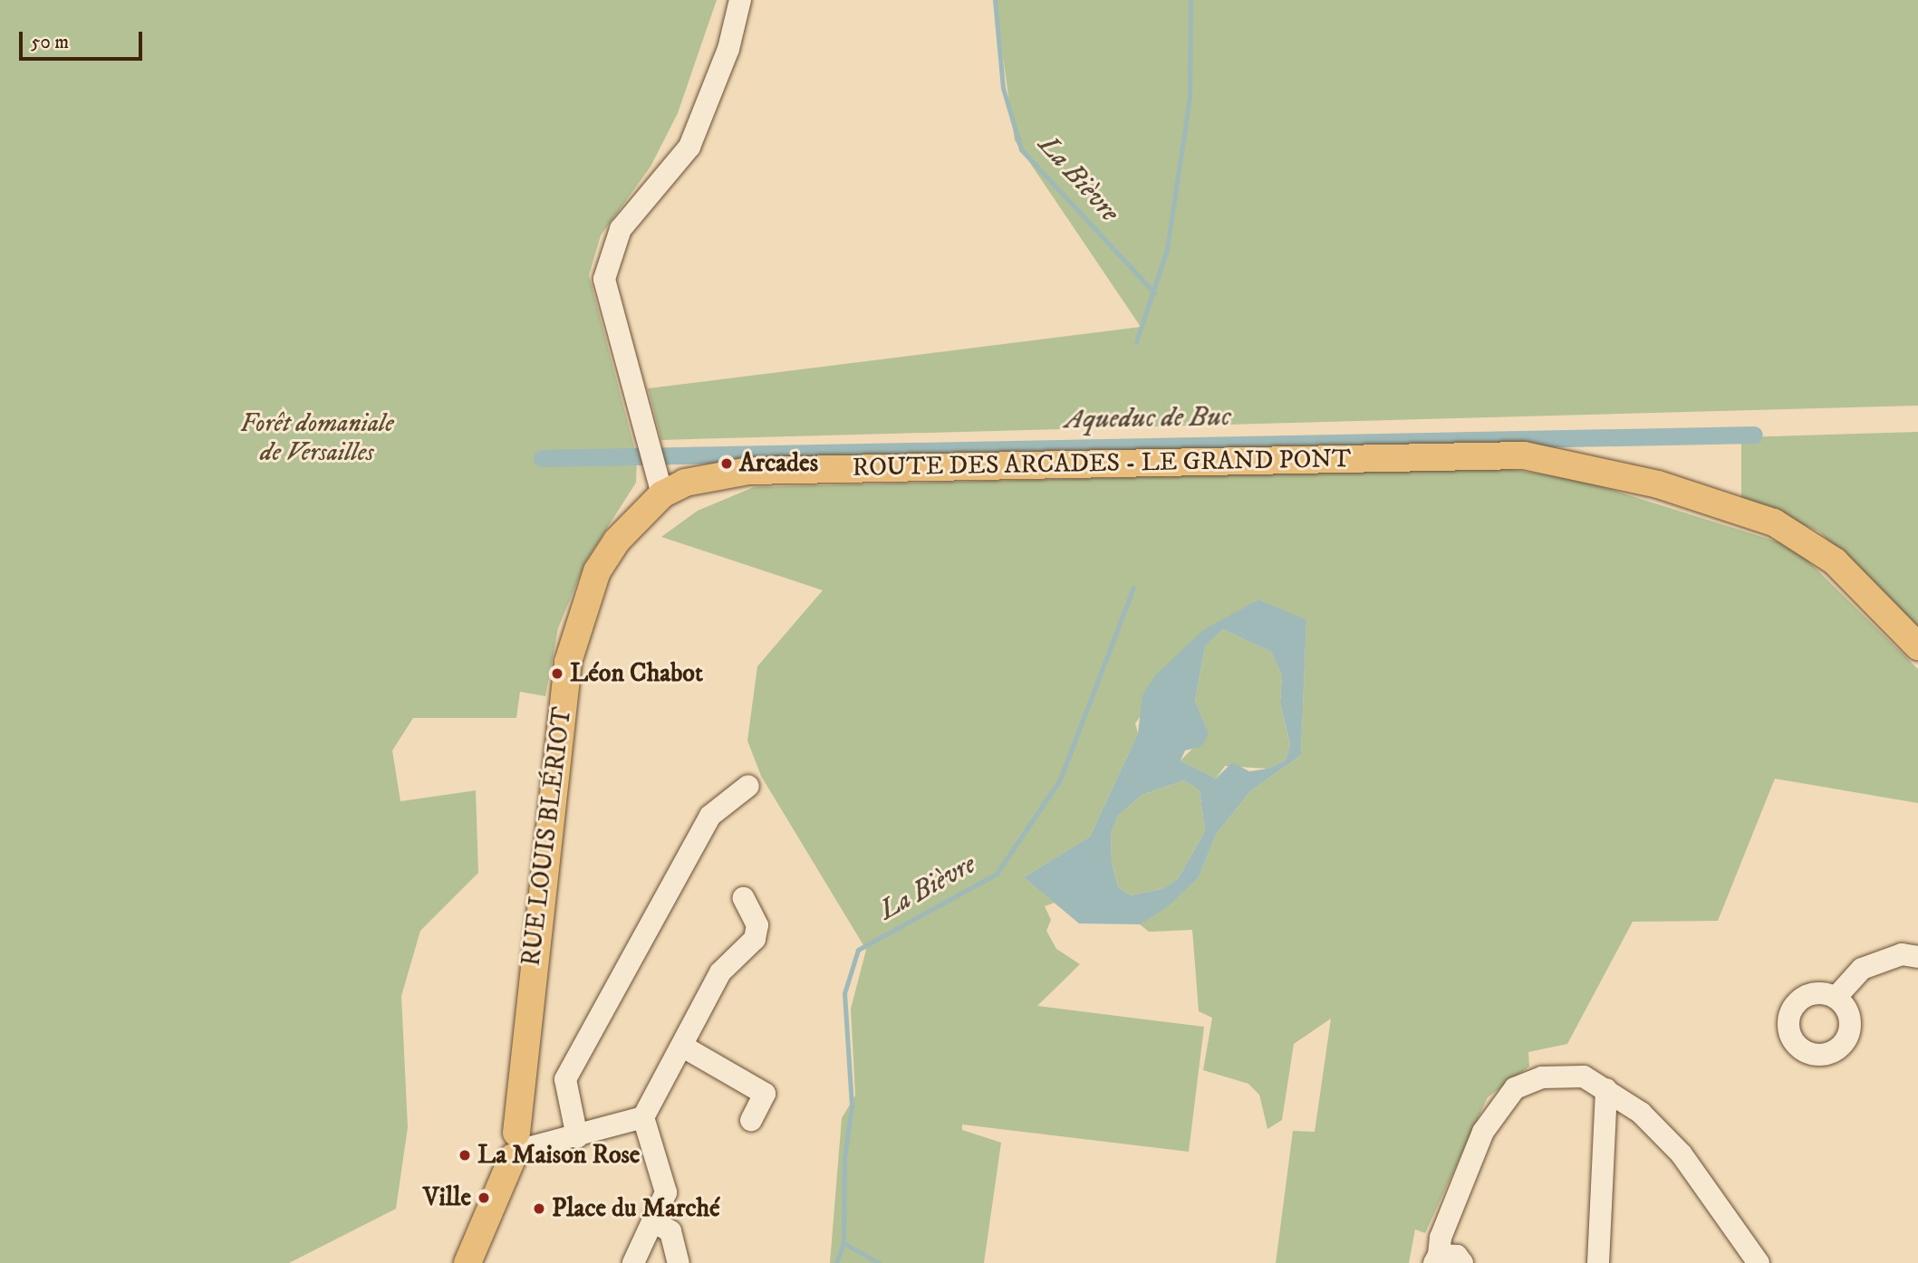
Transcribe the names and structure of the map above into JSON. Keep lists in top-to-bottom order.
{
  "streets": {
    "main road": ["ROUTE DES ARCADES - LE GRAND PONT", "RUE LOUIS BLÉRIOT"]
  },
  "crossings": [
    ["ROUTE DES ARCADES - LE GRAND PONT", "RUE LOUIS BLÉRIOT"]
  ],
  "water": ["La Bièvre", "Aqueduc de Buc"],
  "parks": ["Forêt domaniale de Versailles"],
  "places": [
    "Arcades",
    "Léon Chabot",
    "La Maison Rose",
    "Ville",
    "Place du Marché"
  ],
  "scale_bar": "50 m"
}
